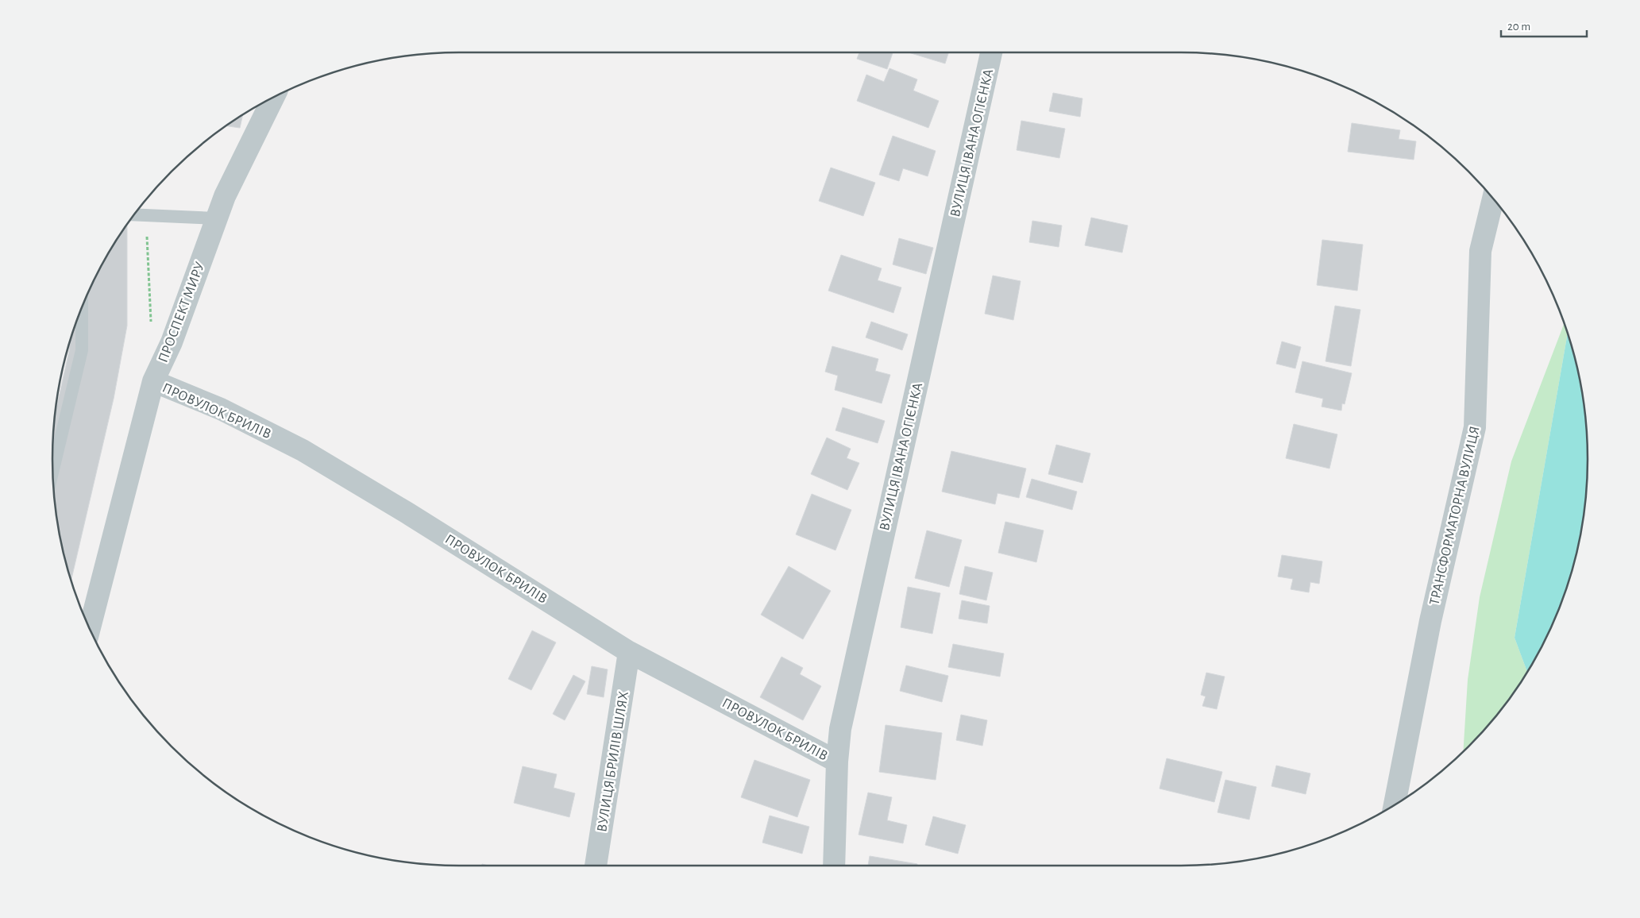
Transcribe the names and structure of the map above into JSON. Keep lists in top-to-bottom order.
{
  "streets": {
    "street": [
      "ВУЛИЦЯ ІВАНА ОГІЄНКА",
      "ПРОСПЕКТ МИРУ",
      "ПРОВУЛОК БРИЛІВ",
      "ТРАНСФОРМАТОРНА ВУЛИЦЯ",
      "ВУЛИЦЯ БРИЛІВ ШЛЯХ"
    ]
  },
  "crossings": [
    ["ВУЛИЦЯ ІВАНА ОГІЄНКА", "ПРОВУЛОК БРИЛІВ"],
    ["ПРОСПЕКТ МИРУ", "ПРОВУЛОК БРИЛІВ"],
    ["ПРОВУЛОК БРИЛІВ", "ВУЛИЦЯ БРИЛІВ ШЛЯХ"]
  ],
  "scale_bar": "20 m"
}
